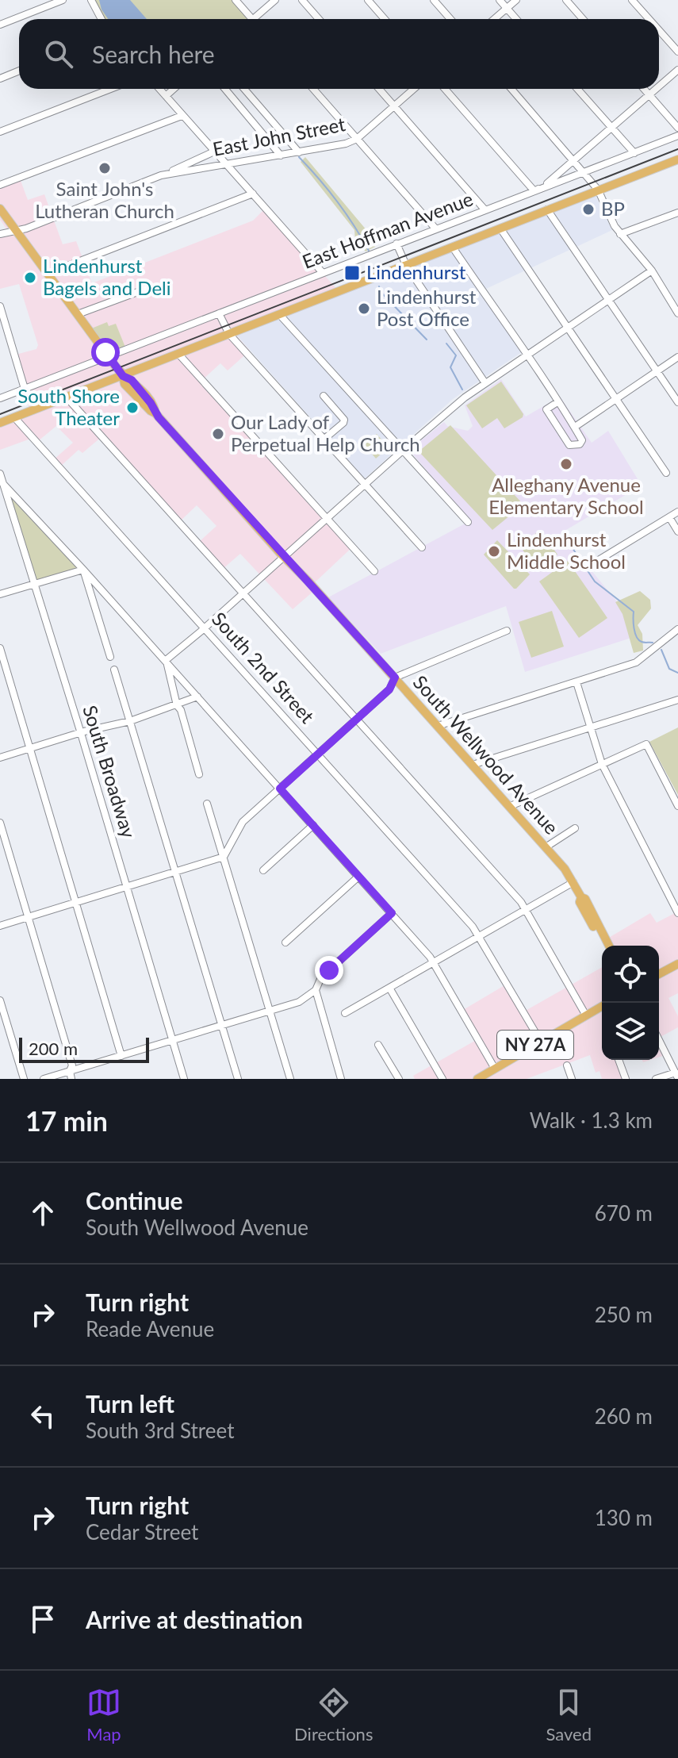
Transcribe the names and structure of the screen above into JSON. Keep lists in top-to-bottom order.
{
  "streets": {
    "main road": ["East Hoffman Avenue", "South Wellwood Avenue", "NY 27A"],
    "street": ["East John Street", "South 2nd Street", "South Broadway"]
  },
  "crossings": [
    ["East John Street", "South Wellwood Avenue"],
    ["East Hoffman Avenue", "South 2nd Street"],
    ["East Hoffman Avenue", "South Wellwood Avenue"],
    ["South 2nd Street", "NY 27A"]
  ],
  "places": {
    "other": [
      "Saint John's Lutheran Church",
      "BP",
      "Lindenhurst Bagels and Deli",
      "Lindenhurst Post Office",
      "South Shore Theater",
      "Our Lady of Perpetual Help Church",
      "Alleghany Avenue Elementary School",
      "Lindenhurst Middle School"
    ],
    "transit": ["Lindenhurst"]
  },
  "scale_bar": "200 m",
  "page": {
    "search": "Search here",
    "scale": "200 m",
    "heading": ["17 min", "Walk · 1.3 km"],
    "list": [
      ["Continue", "South Wellwood Avenue", "670 m"],
      ["Turn right", "Reade Avenue", "250 m"],
      ["Turn left", "South 3rd Street", "260 m"],
      ["Turn right", "Cedar Street", "130 m"],
      "Arrive at destination"
    ],
    "nav": ["Map", "Directions", "Saved"]
  }
}
